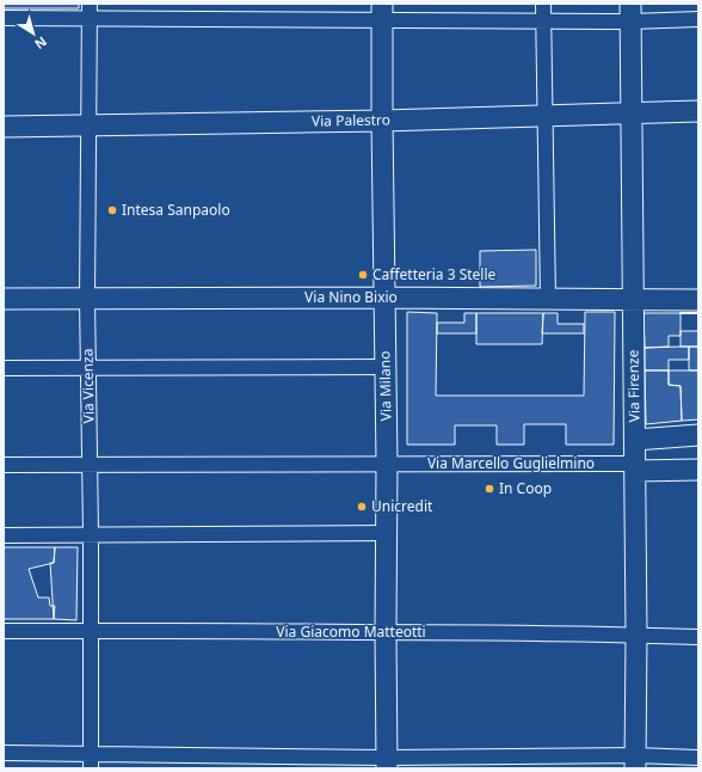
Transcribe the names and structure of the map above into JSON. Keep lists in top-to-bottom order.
{
  "streets": {
    "street": [
      "Via Palestro",
      "Via Nino Bixio",
      "Via Vicenza",
      "Via Milano",
      "Via Firenze",
      "Via Marcello Guglielmino",
      "Via Giacomo Matteotti"
    ]
  },
  "crossings": [
    ["Via Palestro", "Via Vicenza"],
    ["Via Palestro", "Via Milano"],
    ["Via Palestro", "Via Firenze"],
    ["Via Nino Bixio", "Via Vicenza"],
    ["Via Nino Bixio", "Via Milano"],
    ["Via Nino Bixio", "Via Firenze"],
    ["Via Vicenza", "Via Marcello Guglielmino"],
    ["Via Vicenza", "Via Giacomo Matteotti"],
    ["Via Milano", "Via Marcello Guglielmino"],
    ["Via Milano", "Via Giacomo Matteotti"],
    ["Via Firenze", "Via Marcello Guglielmino"],
    ["Via Firenze", "Via Giacomo Matteotti"]
  ],
  "places": [
    "Intesa Sanpaolo",
    "Caffetteria 3 Stelle",
    "In Coop",
    "Unicredit"
  ],
  "north": "bottom right"
}
